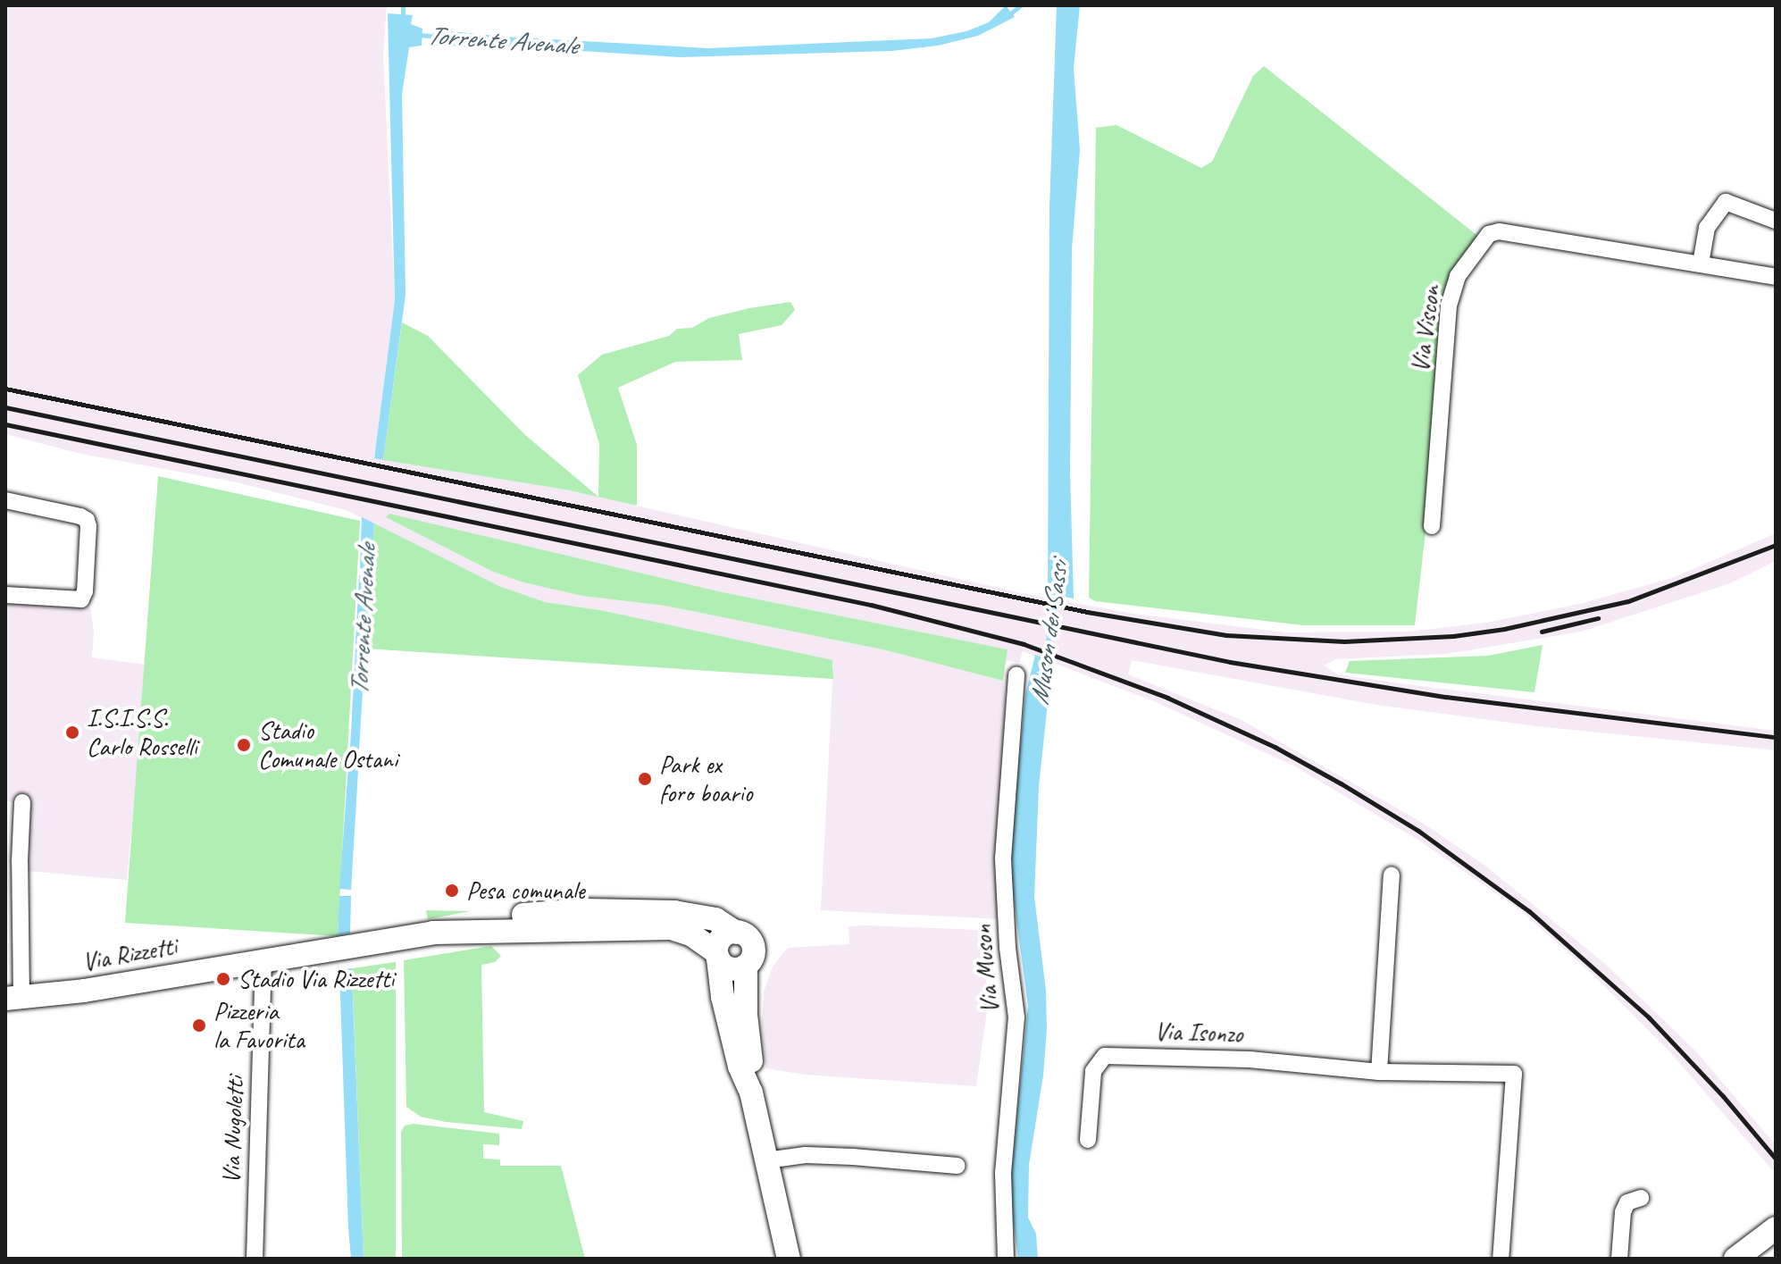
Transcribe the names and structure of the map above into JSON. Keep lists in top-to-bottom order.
{
  "streets": {
    "street": [
      "Via Viscon",
      "Via Rizzetti",
      "Via Muson",
      "Via Isonzo",
      "Via Nugoletti"
    ]
  },
  "crossings": [
    ["Via Rizzetti", "Via Nugoletti"]
  ],
  "water": ["Torrente Avenale", "Muson dei Sassi"],
  "places": [
    "I.S.I.S.S. Carlo Rosselli",
    "Stadio Comunale Ostani",
    "Park ex foro boario",
    "Pesa comunale",
    "Stadio Via Rizzetti",
    "Pizzeria la Favorita"
  ]
}
